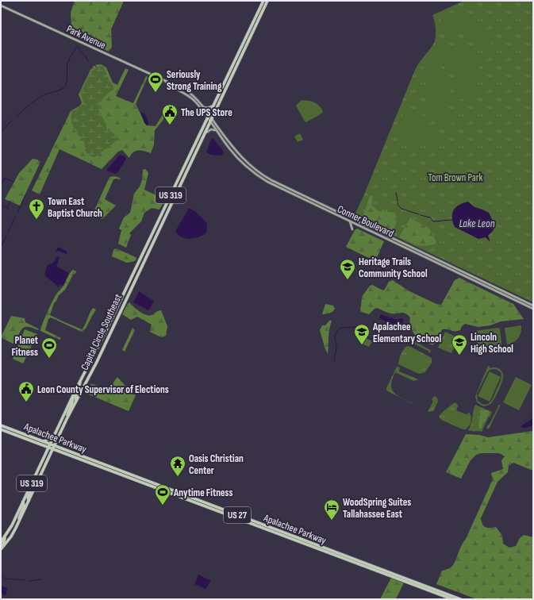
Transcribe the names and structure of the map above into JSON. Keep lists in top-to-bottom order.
{
  "streets": {
    "main road": [
      "Park Avenue",
      "US 319",
      "Conner Boulevard",
      "Capital Circle Southeast",
      "Apalachee Parkway",
      "US 27"
    ]
  },
  "crossings": [
    ["Park Avenue", "US 319"],
    ["Park Avenue", "Conner Boulevard"],
    ["Park Avenue", "Capital Circle Southeast"],
    ["US 319", "Conner Boulevard"],
    ["US 319", "Capital Circle Southeast"],
    ["Conner Boulevard", "Capital Circle Southeast"],
    ["Capital Circle Southeast", "Apalachee Parkway"]
  ],
  "water": ["Lake Leon"],
  "parks": ["Tom Brown Park"],
  "places": {
    "sports": ["Seriously Strong Training", "Planet Fitness", "Anytime Fitness"],
    "public building": ["The UPS Store", "Leon County Supervisor of Elections"],
    "church": ["Town East Baptist Church"],
    "school or university": ["Heritage Trails Community School", "Apalachee Elementary School", "Lincoln High School"],
    "temple": ["Oasis Christian Center"],
    "hotel": ["WoodSpring Suites Tallahassee East"]
  }
}
